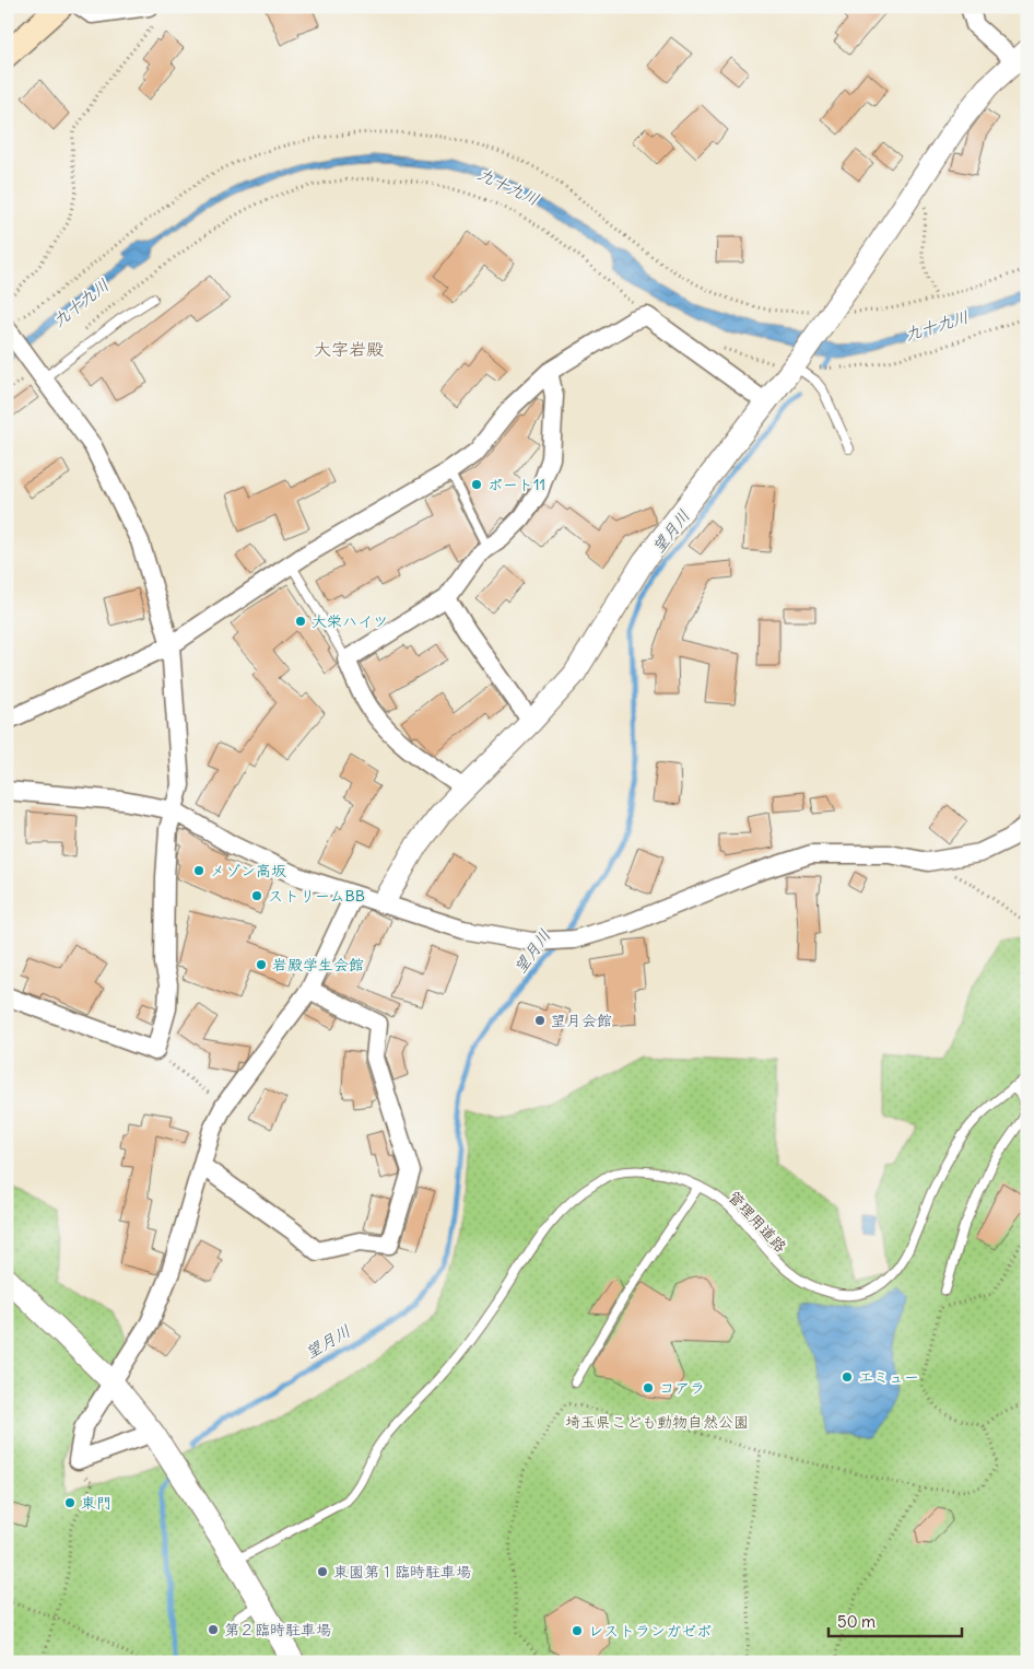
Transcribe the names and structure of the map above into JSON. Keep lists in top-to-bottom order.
{
  "streets": {
    "lane": ["管理用道路"]
  },
  "districts": ["大字岩殿"],
  "water": ["九十九川", "望月川"],
  "parks": ["埼玉県こども動物自然公園"],
  "places": [
    "ポート11",
    "大栄ハイツ",
    "メゾン高坂",
    "ストリームBB",
    "岩殿学生会館",
    "望月会館",
    "エミュー",
    "コアラ",
    "東門",
    "東園第１臨時駐車場",
    "第２臨時駐車場",
    "レストランガゼボ"
  ],
  "scale_bar": "50 m"
}
